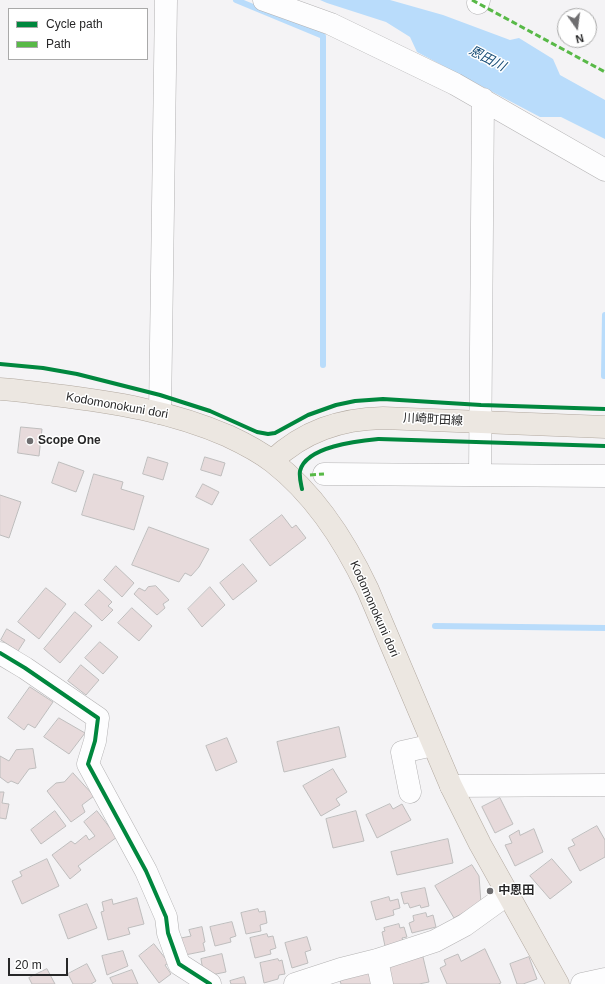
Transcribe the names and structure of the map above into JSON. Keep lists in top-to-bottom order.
{
  "streets": {
    "main road": ["Kodomonokuni dori", "川崎町田線"]
  },
  "crossings": [
    ["Kodomonokuni dori", "川崎町田線"]
  ],
  "water": ["恩田川"],
  "places": ["Scope One", "中恩田"],
  "legend": ["Cycle path", "Path"],
  "scale_bar": "20 m",
  "north": "bottom"
}
